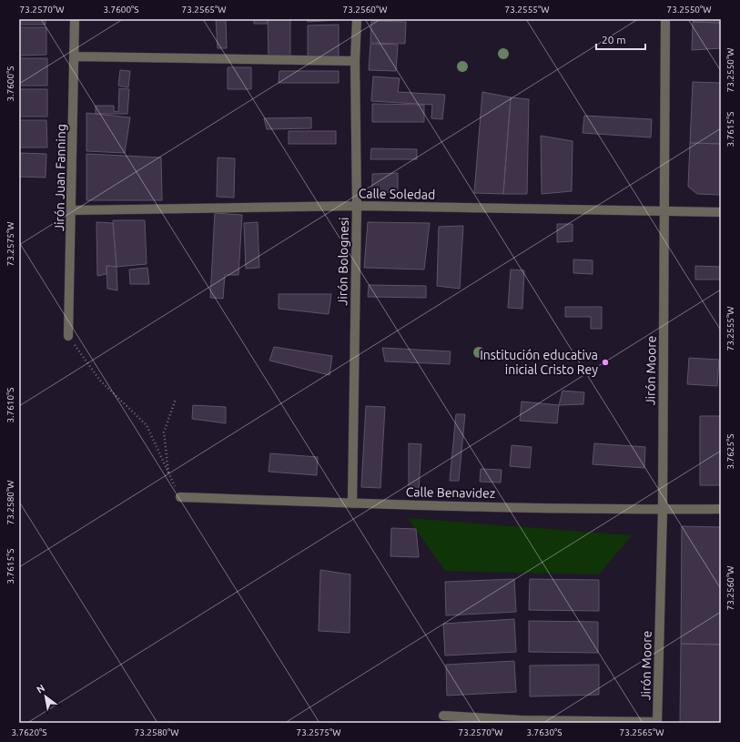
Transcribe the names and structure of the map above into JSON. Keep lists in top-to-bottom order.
{
  "streets": {
    "street": [
      "Jirón Juan Fanning",
      "Calle Soledad",
      "Jirón Bolognesi",
      "Jirón Moore",
      "Calle Benavidez"
    ]
  },
  "crossings": [
    ["Jirón Juan Fanning", "Calle Soledad"],
    ["Calle Soledad", "Jirón Bolognesi"],
    ["Calle Soledad", "Jirón Moore"],
    ["Jirón Bolognesi", "Calle Benavidez"],
    ["Jirón Moore", "Calle Benavidez"]
  ],
  "places": ["Institución educativa inicial Cristo Rey"],
  "scale_bar": "20 m",
  "north": "top left",
  "coordinates": [
    "73.2570°W",
    "3.7600°S",
    "73.2565°W",
    "73.2560°W",
    "73.2555°W",
    "73.2550°W",
    "3.7615°S",
    "73.2575°W",
    "3.7610°S",
    "3.7625°S",
    "73.2580°W",
    "3.7620°S",
    "3.7630°S"
  ]
}
